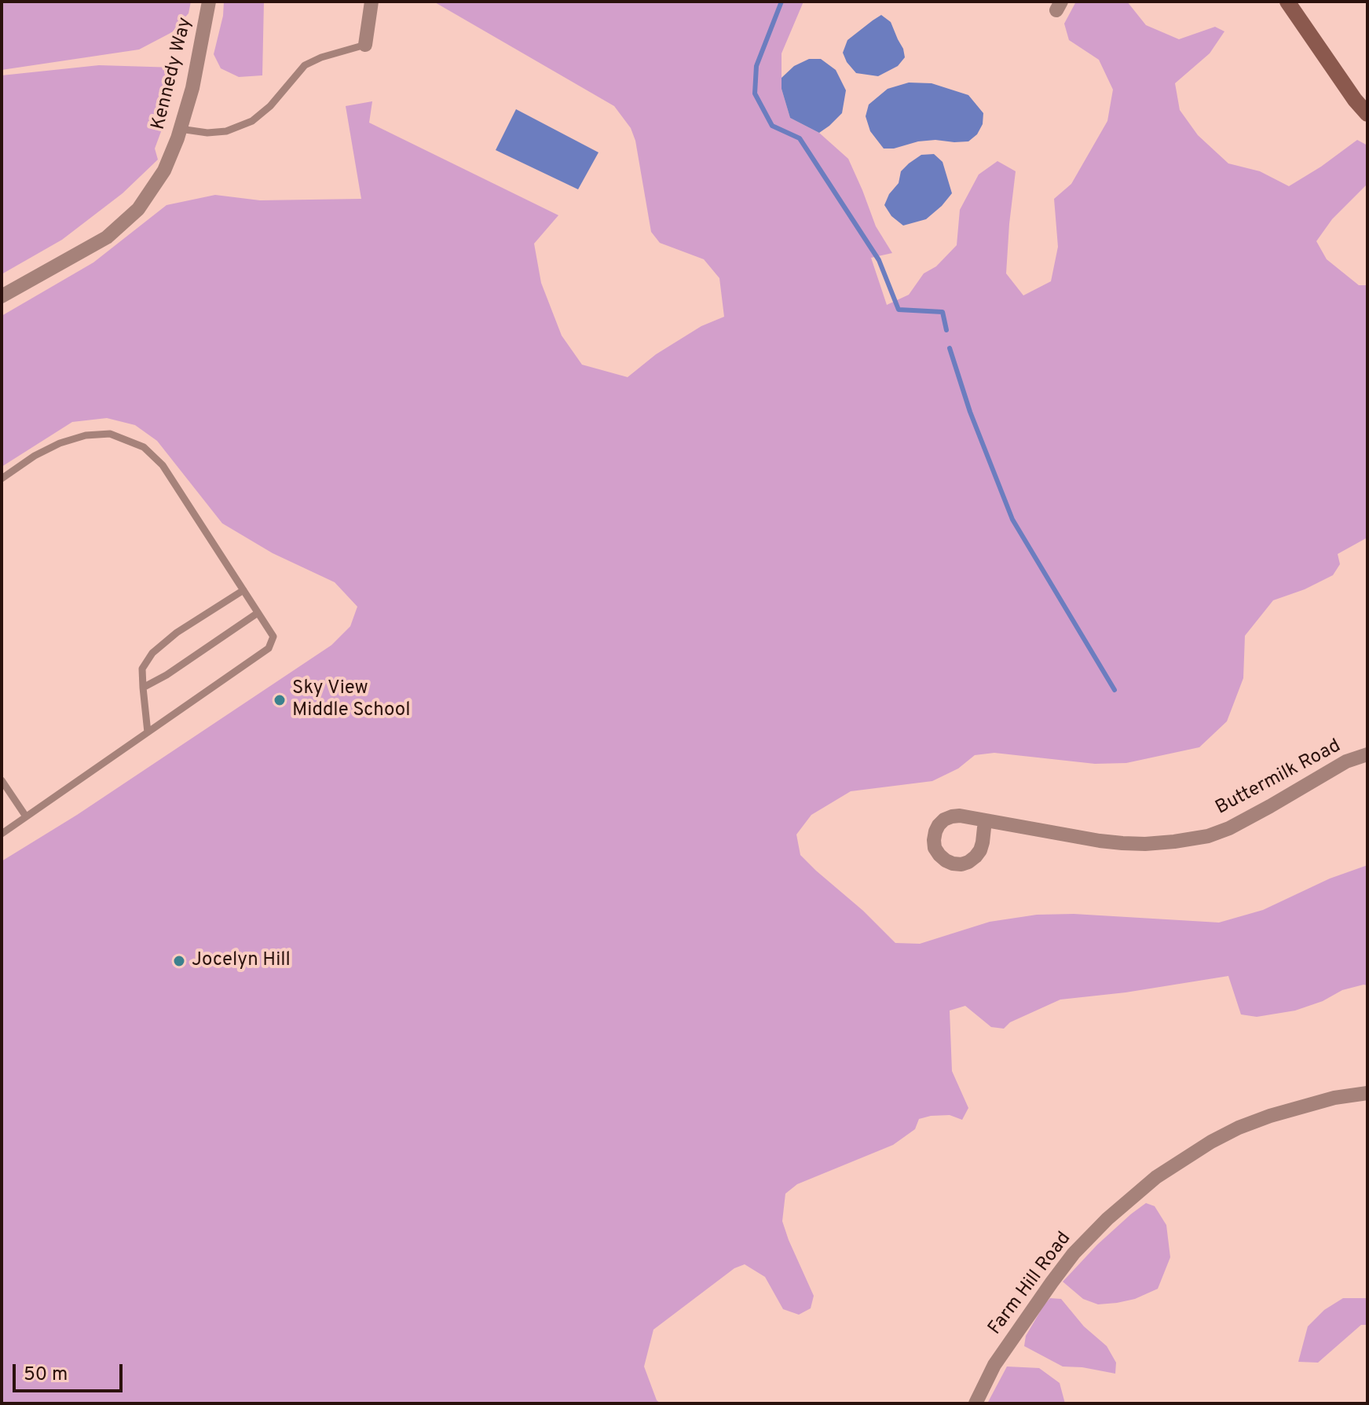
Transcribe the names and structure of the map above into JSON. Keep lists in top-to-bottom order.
{
  "streets": {
    "street": ["Kennedy Way", "Buttermilk Road", "Farm Hill Road"]
  },
  "places": ["Sky View Middle School", "Jocelyn Hill"],
  "scale_bar": "50 m"
}
